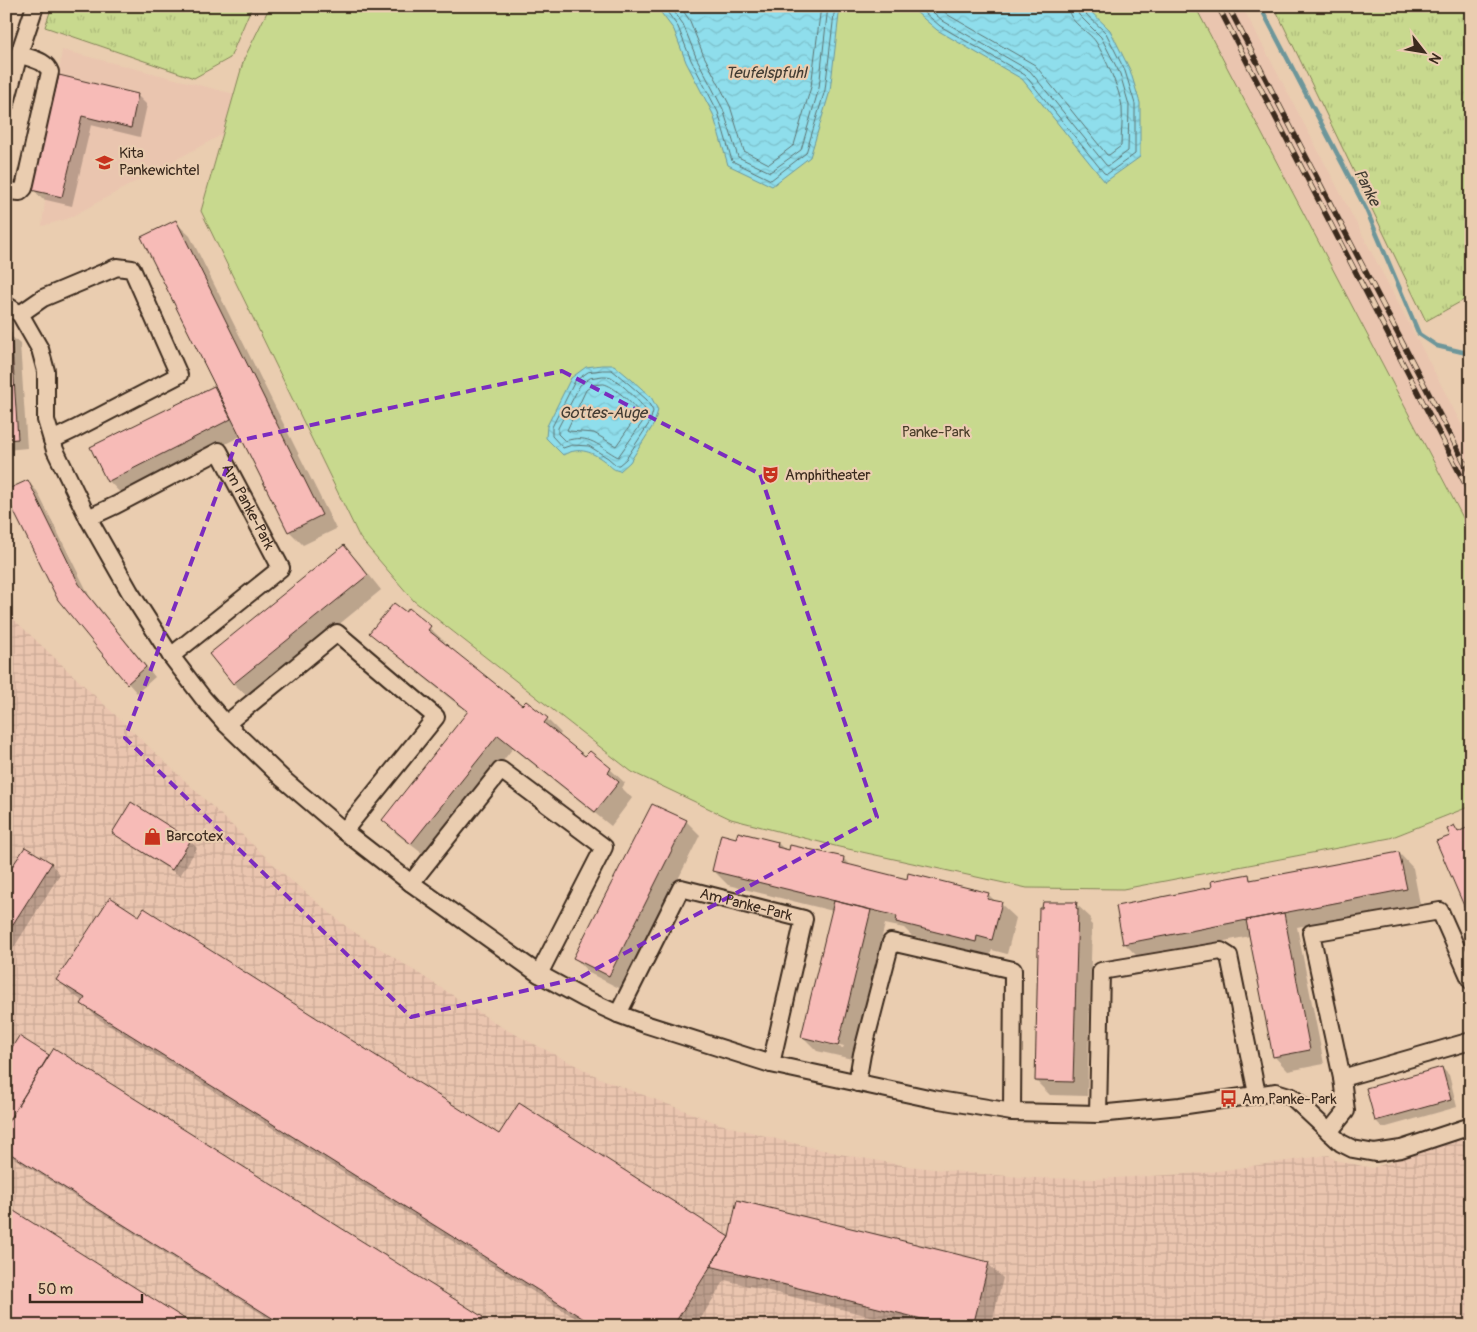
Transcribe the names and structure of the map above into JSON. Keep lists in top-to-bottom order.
{
  "streets": {
    "street": ["Am Panke-Park"]
  },
  "water": ["Teufelspfuhl", "Panke", "Gottes-Auge"],
  "parks": ["Panke-Park"],
  "places": {
    "school or university": ["Kita Pankewichtel"],
    "theatre": ["Amphitheater"],
    "shop": ["Barcotex"],
    "bus stop": ["Am Panke-Park"]
  },
  "scale_bar": "50 m",
  "north": "bottom right"
}
